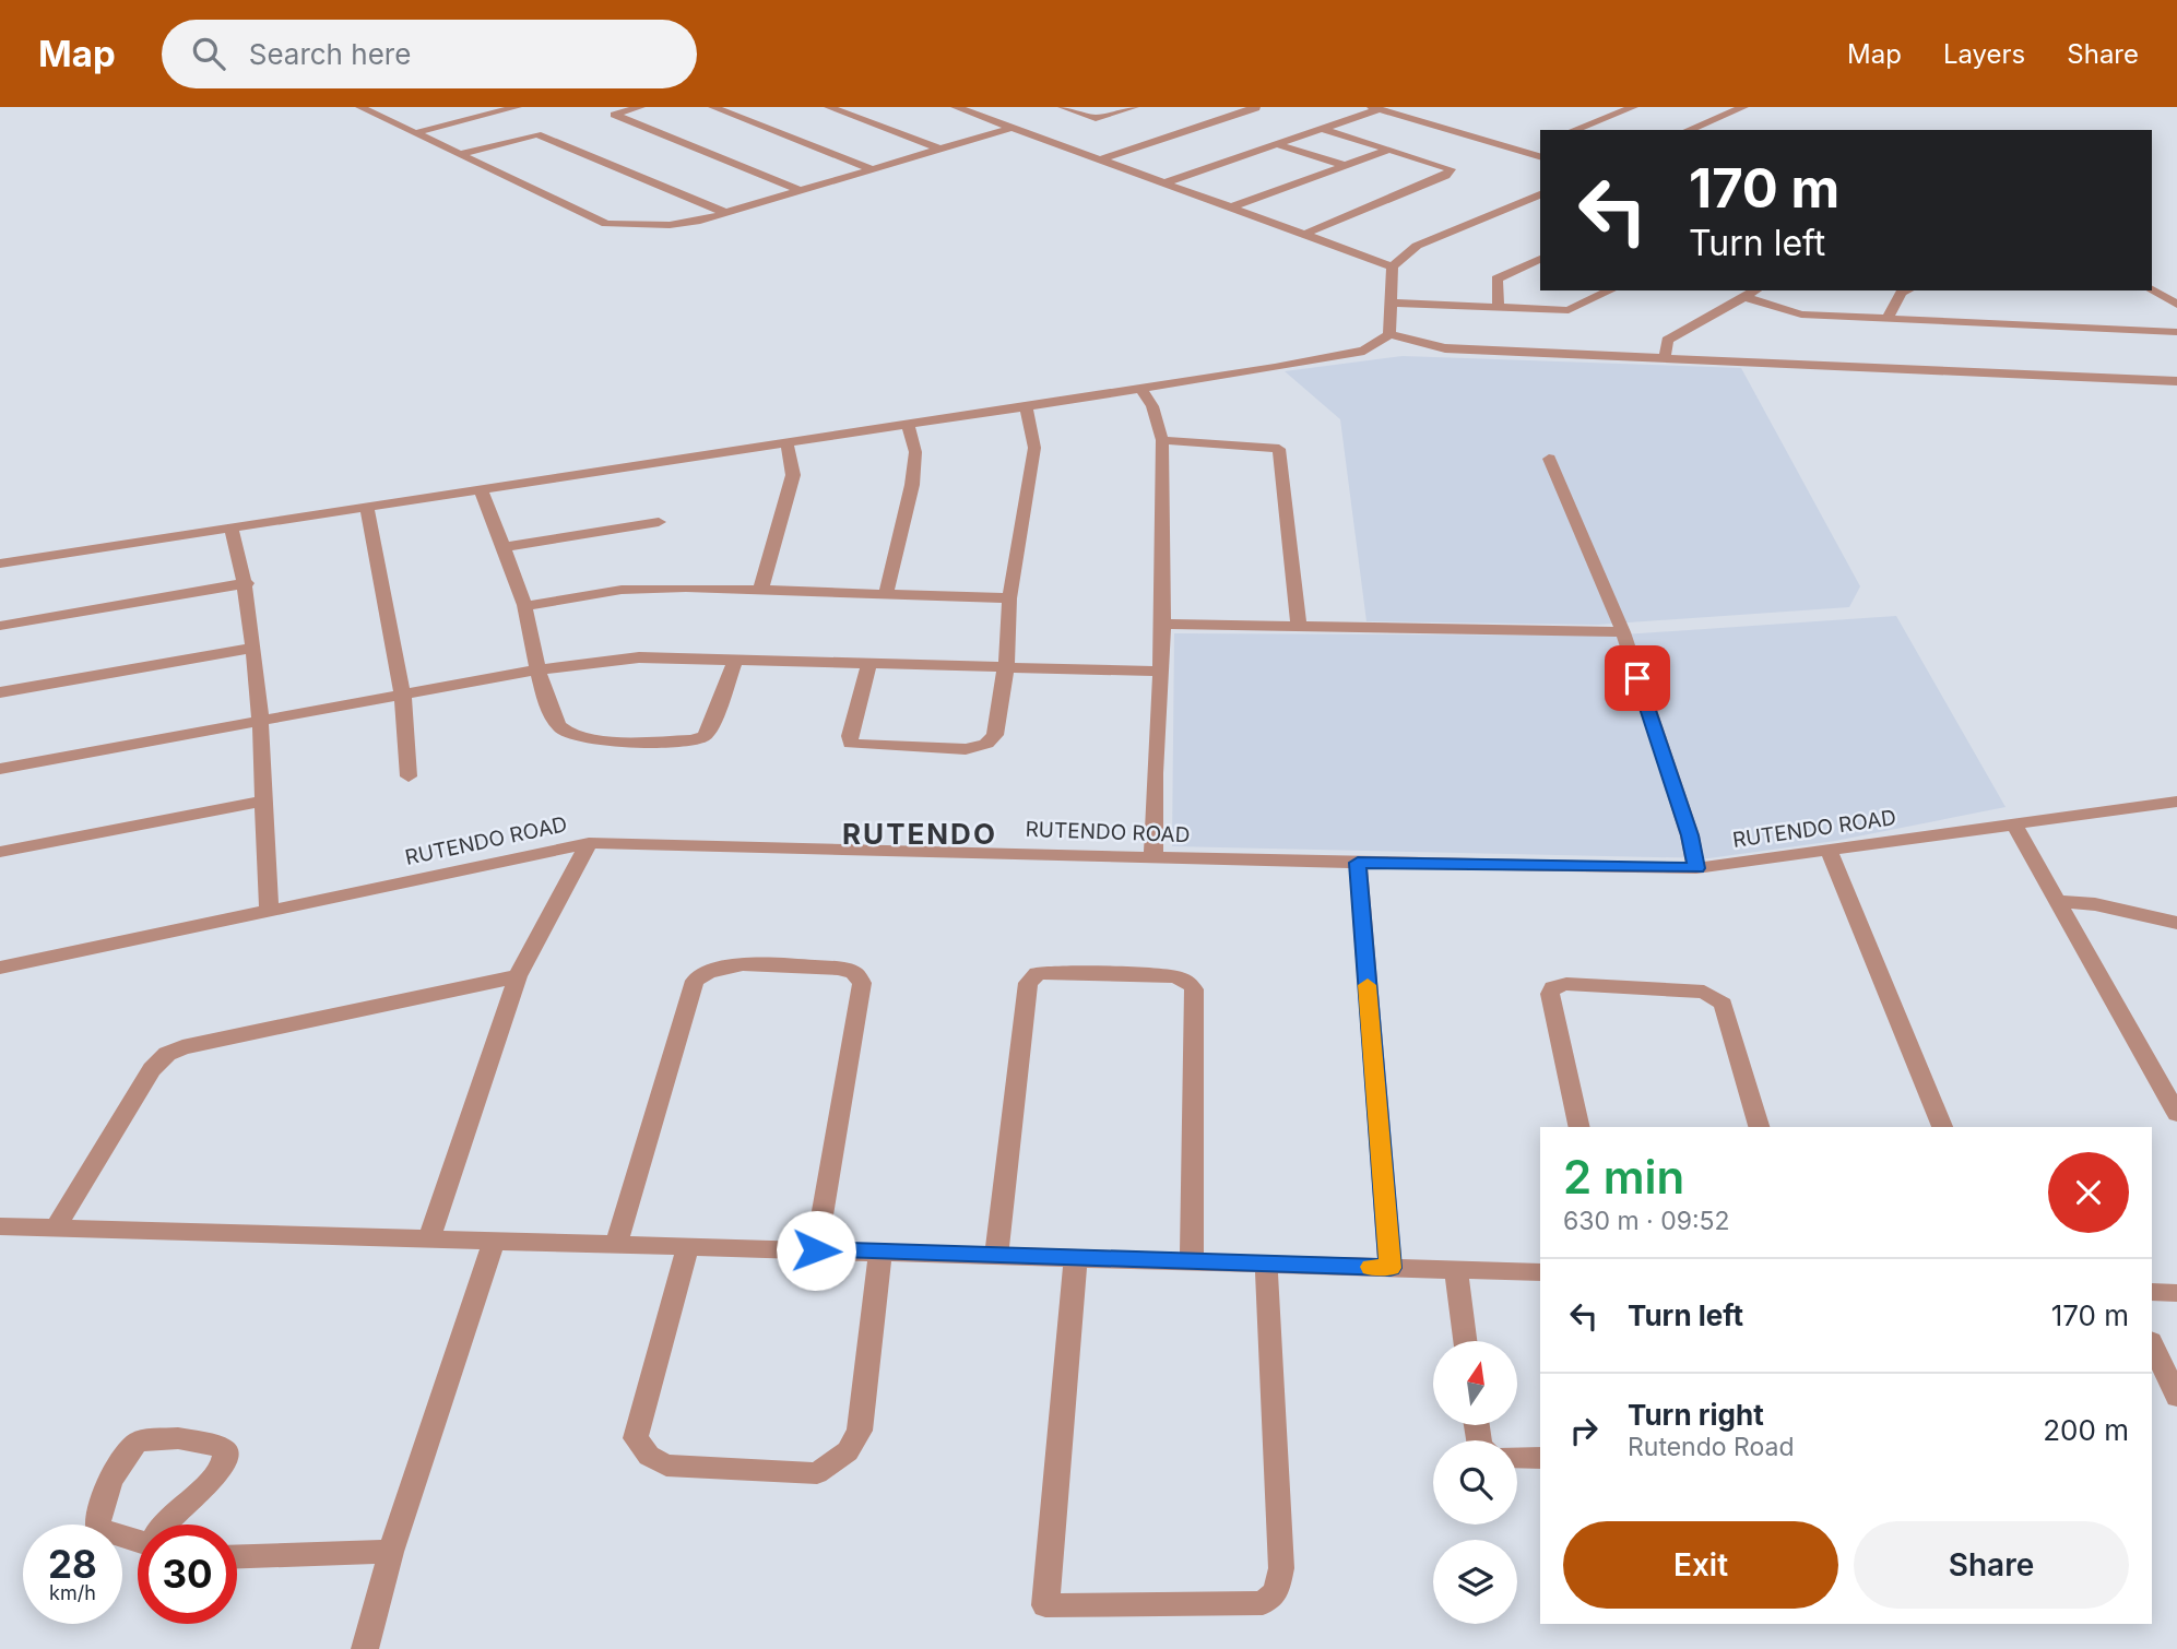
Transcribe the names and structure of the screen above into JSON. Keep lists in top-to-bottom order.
{
  "streets": {
    "street": ["RUTENDO ROAD"]
  },
  "districts": ["RUTENDO"],
  "north": "top",
  "page": {
    "header": "Map",
    "search": "Search here",
    "nav": ["Map", "Layers", "Share"],
    "turn": ["170 m", "Turn left"],
    "heading": ["2 min", "630 m · 09:52"],
    "list": [
      {
        "name": "Turn left",
        "value": "170 m"
      },
      {
        "name": "Turn right",
        "note": "Rutendo Road",
        "value": "200 m"
      }
    ],
    "buttons": ["Exit", "Share"],
    "speed": "28 km/h",
    "limit": "30"
  }
}
